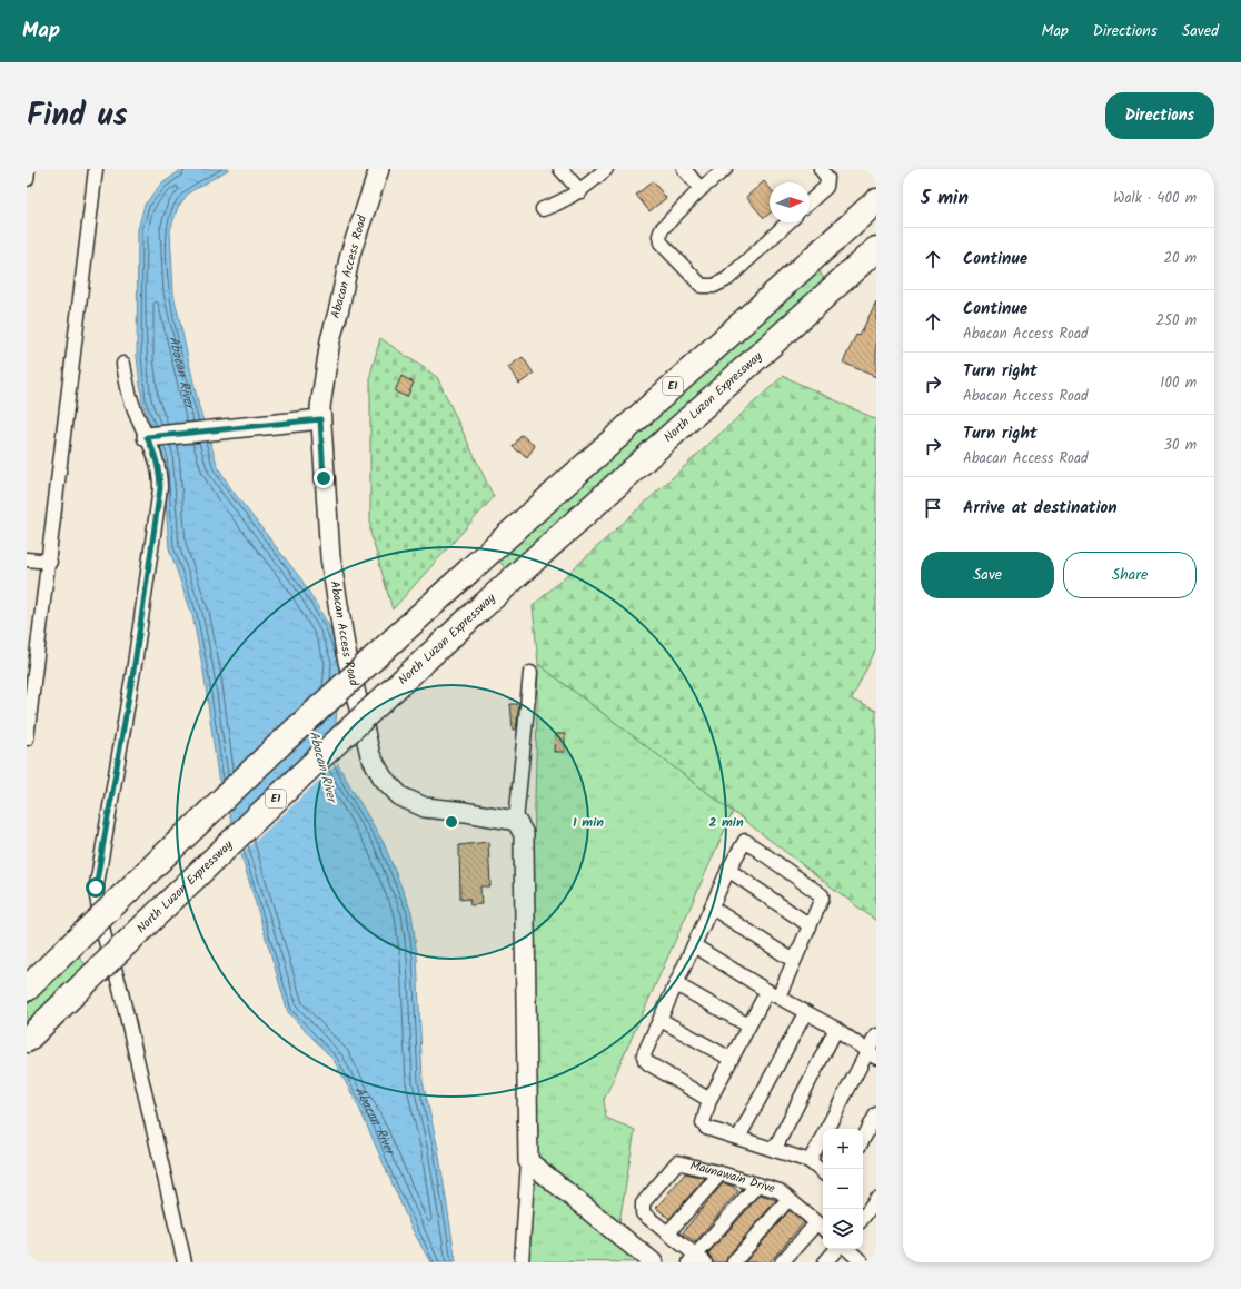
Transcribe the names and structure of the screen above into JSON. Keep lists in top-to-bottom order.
{
  "streets": {
    "highway": ["E1", "North Luzon Expressway"],
    "street": ["Abacan Access Road", "Maunawain Drive"]
  },
  "water": ["Abacan River"],
  "north": "right",
  "page": {
    "header": "Map",
    "nav": ["Map", "Directions", "Saved"],
    "title": "Find us",
    "buttons": [
      "Directions",
      ["Save", "Share"]
    ],
    "heading": ["5 min", "Walk · 400 m"],
    "list": [
      ["Continue", "20 m"],
      ["Continue", "Abacan Access Road", "250 m"],
      ["Turn right", "Abacan Access Road", "100 m"],
      ["Turn right", "Abacan Access Road", "30 m"],
      "Arrive at destination"
    ],
    "map_buttons": ["+", "−"]
  },
  "rings": ["1 min", "2 min"]
}
